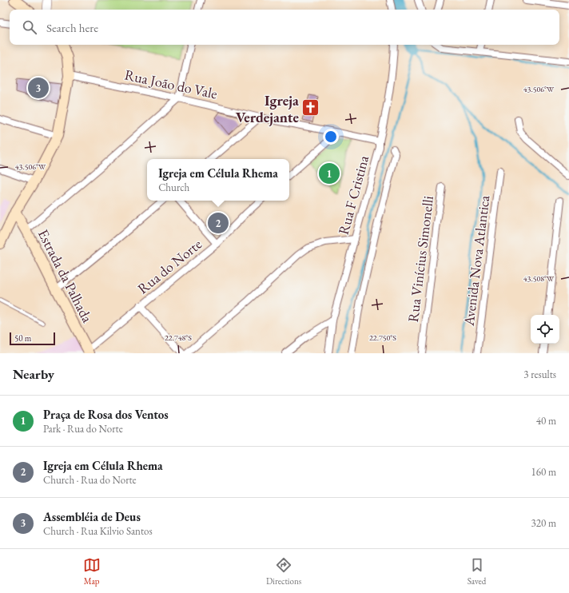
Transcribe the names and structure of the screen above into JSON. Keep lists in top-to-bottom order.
{
  "streets": {
    "main road": ["Estrada da Palhada"],
    "street": [
      "Rua João do Vale",
      "Rua F Cristina",
      "Rua Vinícius Simonelli",
      "Avenida Nova Atlantica",
      "Rua do Norte"
    ]
  },
  "crossings": [
    ["Rua João do Vale", "Rua F Cristina"],
    ["Rua do Norte", "Estrada da Palhada"]
  ],
  "places": {
    "church": ["Igreja Verdejante"]
  },
  "scale_bar": "50 m",
  "page": {
    "search": "Search here",
    "pins": ["3", "1", "2"],
    "popup": ["Igreja em Célula Rhema", "Church"],
    "scale": "50 m",
    "heading": ["Nearby", "3 results"],
    "list": [
      {
        "mark": "1",
        "name": "Praça de Rosa dos Ventos",
        "note": "Park · Rua do Norte",
        "value": "40 m"
      },
      {
        "mark": "2",
        "name": "Igreja em Célula Rhema",
        "note": "Church · Rua do Norte",
        "value": "160 m"
      },
      {
        "mark": "3",
        "name": "Assembléia de Deus",
        "note": "Church · Rua Kilvio Santos",
        "value": "320 m"
      }
    ],
    "nav": ["Map", "Directions", "Saved"]
  },
  "coordinates": [
    "43.506°W",
    "43.508°W",
    "22.748°S",
    "22.750°S"
  ]
}
